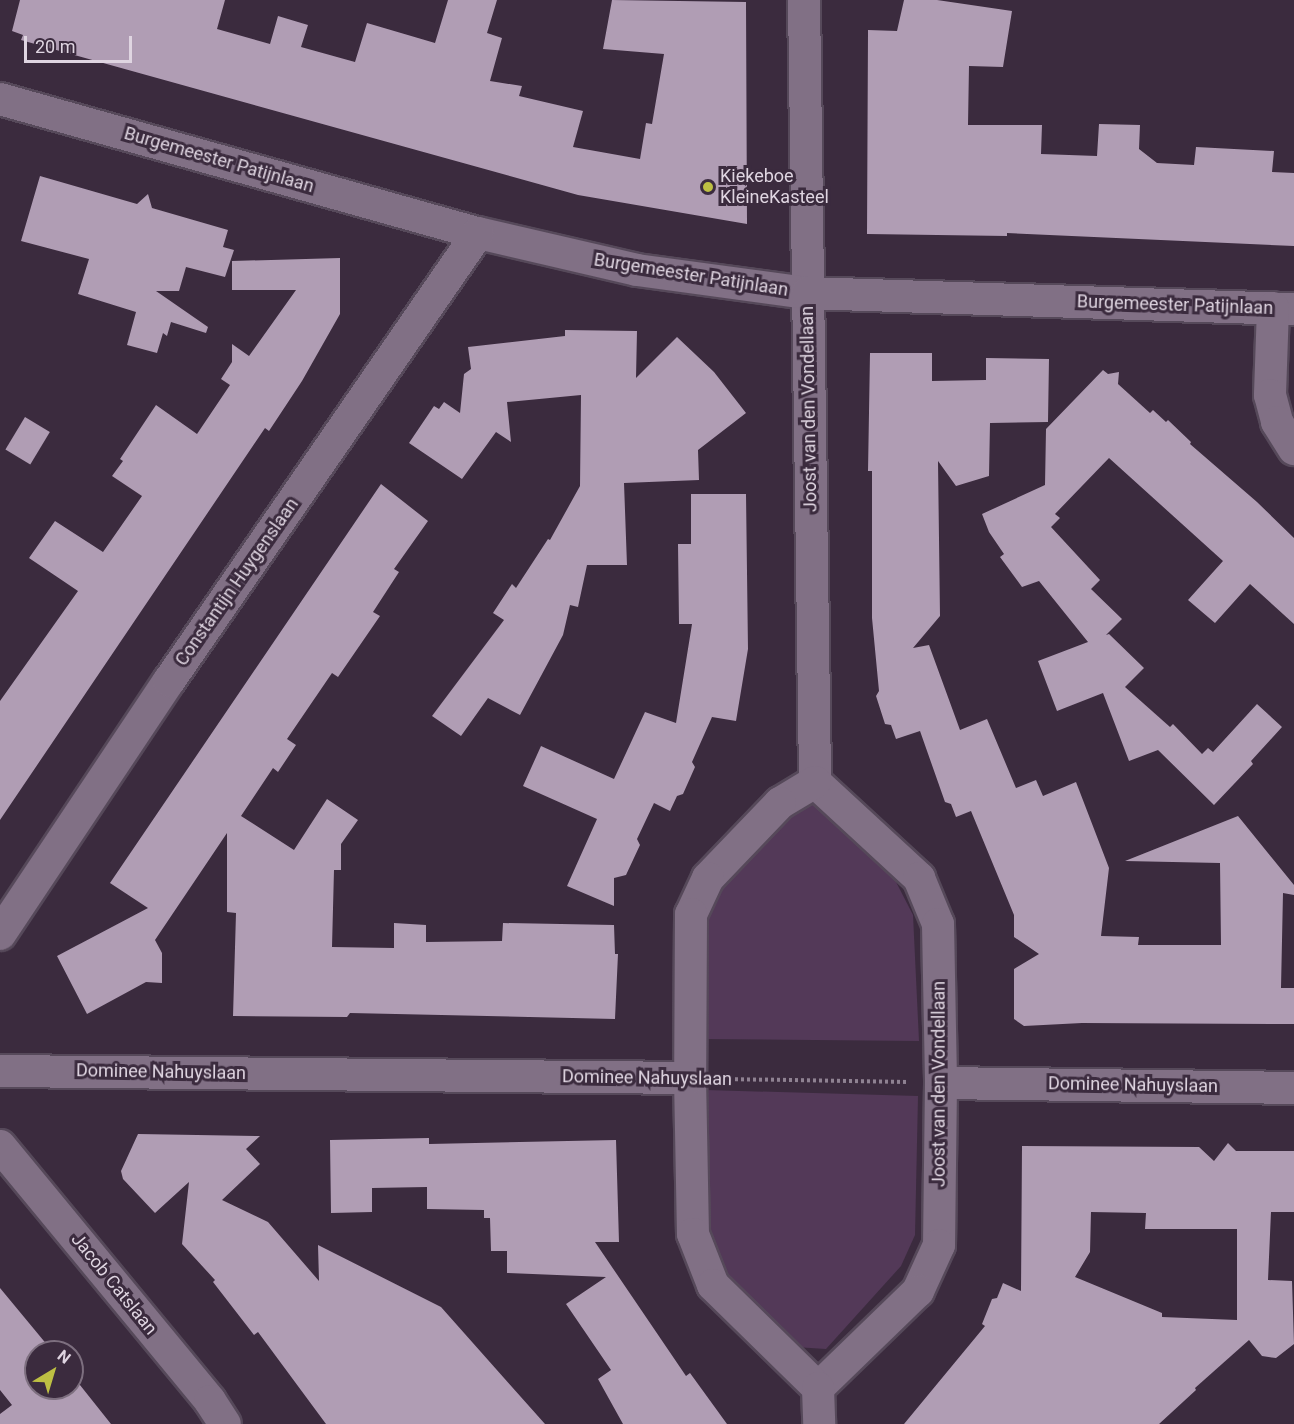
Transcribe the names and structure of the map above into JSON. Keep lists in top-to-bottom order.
{
  "streets": {
    "street": [
      "Burgemeester Patijnlaan",
      "Joost van den Vondellaan",
      "Constantijn Huygenslaan",
      "Dominee Nahuyslaan",
      "Jacob Catslaan"
    ]
  },
  "crossings": [
    ["Burgemeester Patijnlaan", "Joost van den Vondellaan"],
    ["Burgemeester Patijnlaan", "Constantijn Huygenslaan"],
    ["Joost van den Vondellaan", "Dominee Nahuyslaan"]
  ],
  "places": ["Kiekeboe KleineKasteel"],
  "scale_bar": "20 m",
  "north": "top right"
}
